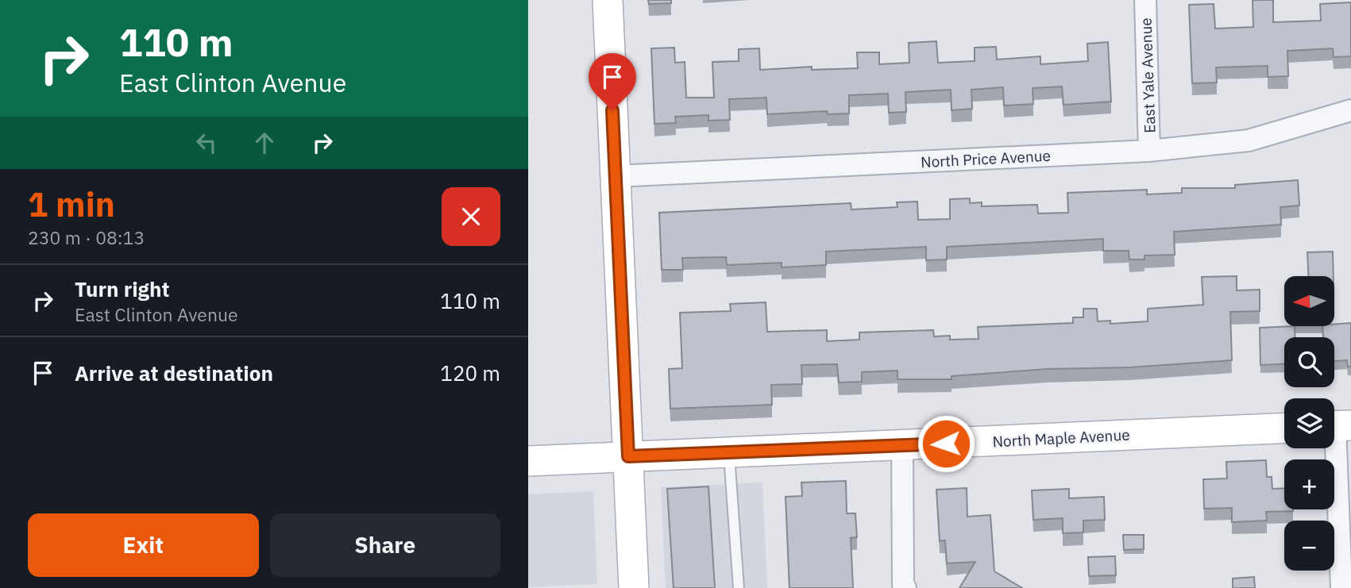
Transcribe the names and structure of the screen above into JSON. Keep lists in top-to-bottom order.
{
  "streets": {
    "street": ["East Yale Avenue", "North Price Avenue", "North Maple Avenue"]
  },
  "crossings": [
    ["East Yale Avenue", "North Price Avenue"]
  ],
  "north": "left",
  "page": {
    "turn": ["110 m", "East Clinton Avenue"],
    "heading": ["1 min", "230 m · 08:13"],
    "list": [
      {
        "name": "Turn right",
        "note": "East Clinton Avenue",
        "value": "110 m"
      },
      {
        "name": "Arrive at destination",
        "value": "120 m"
      }
    ],
    "map_buttons": ["+", "−"],
    "buttons": ["Exit", "Share"]
  }
}
